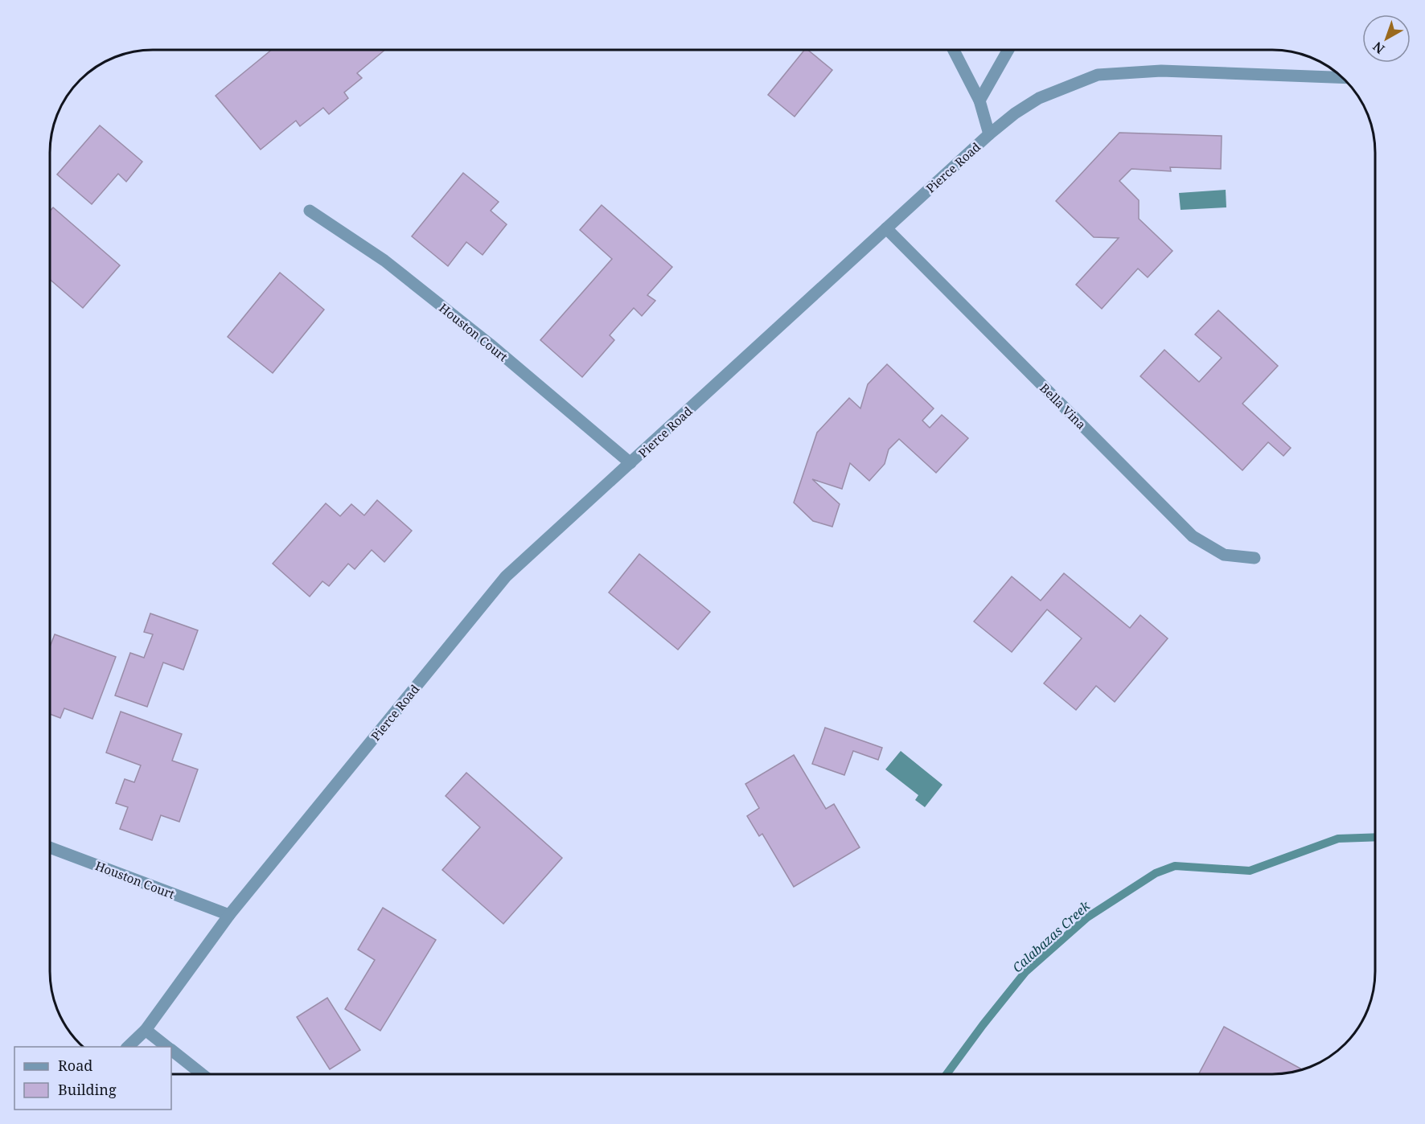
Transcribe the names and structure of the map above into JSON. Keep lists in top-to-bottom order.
{
  "streets": {
    "street": ["Pierce Road", "Houston Court", "Bella Vina"]
  },
  "crossings": [
    ["Pierce Road", "Houston Court"],
    ["Pierce Road", "Bella Vina"]
  ],
  "water": ["Calabazas Creek"],
  "legend": ["Road", "Building"],
  "north": "bottom left"
}
